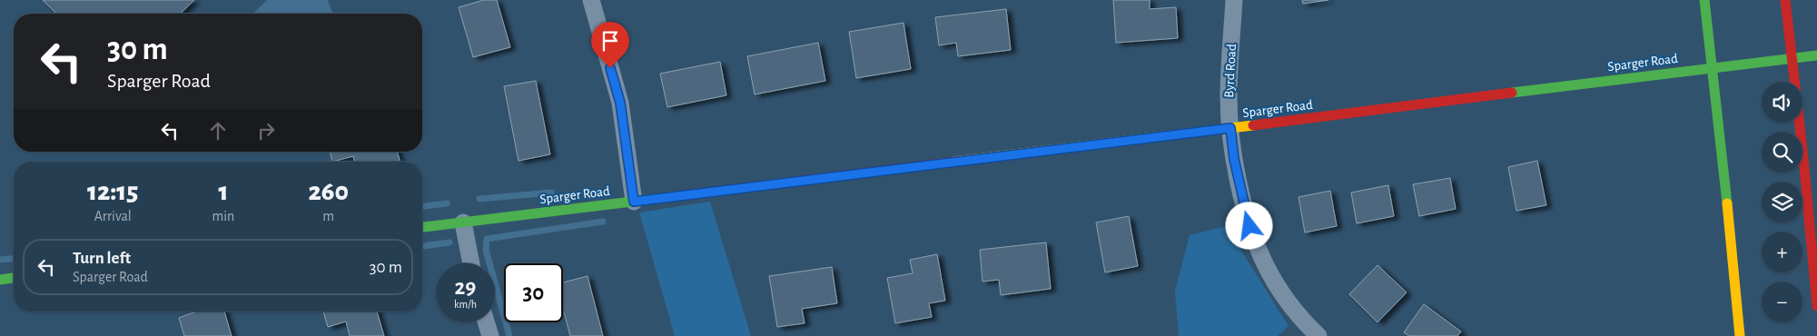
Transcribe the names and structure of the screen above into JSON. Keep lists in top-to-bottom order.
{
  "streets": {
    "main road": ["Sparger Road"],
    "street": ["Byrd Road"]
  },
  "crossings": [
    ["Sparger Road", "Byrd Road"]
  ],
  "page": {
    "turn": ["30 m", "Sparger Road"],
    "map_buttons": ["+", "−"],
    "eta": [
      "12:15",
      "Arrival",
      "1",
      "min",
      "260",
      "m"
    ],
    "list": [
      {
        "name": "Turn left",
        "note": "Sparger Road",
        "value": "30 m"
      }
    ],
    "speed": "29 km/h",
    "limit": "30"
  }
}
